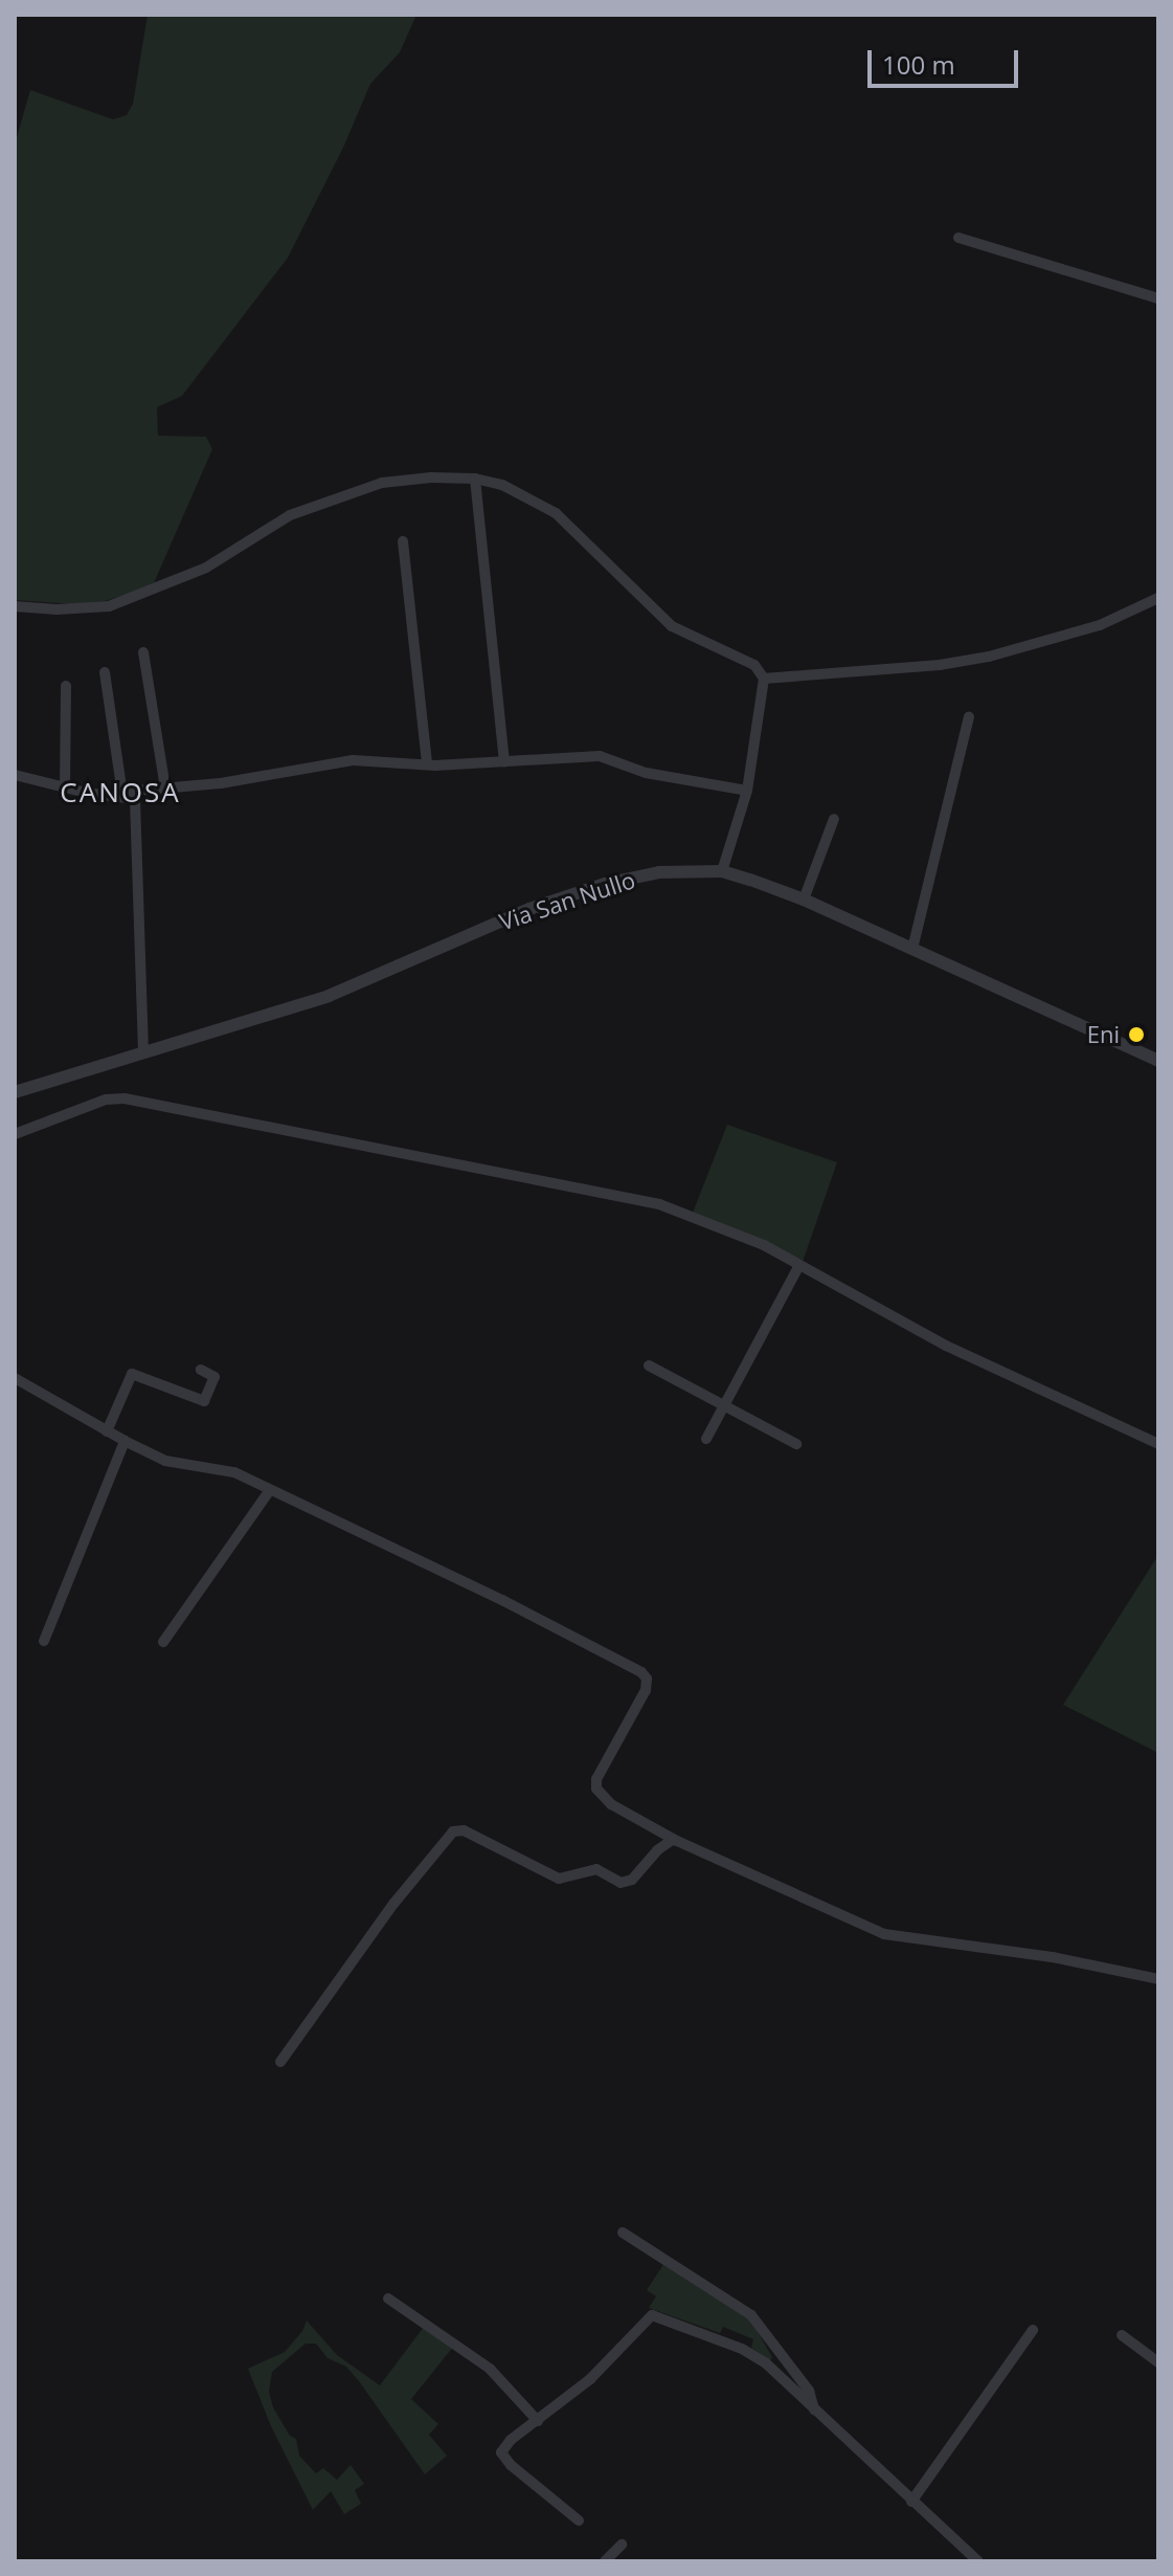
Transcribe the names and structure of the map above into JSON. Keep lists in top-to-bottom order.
{
  "streets": {
    "street": ["Via San Nullo"]
  },
  "districts": ["CANOSA"],
  "places": ["Eni"],
  "scale_bar": "100 m"
}
